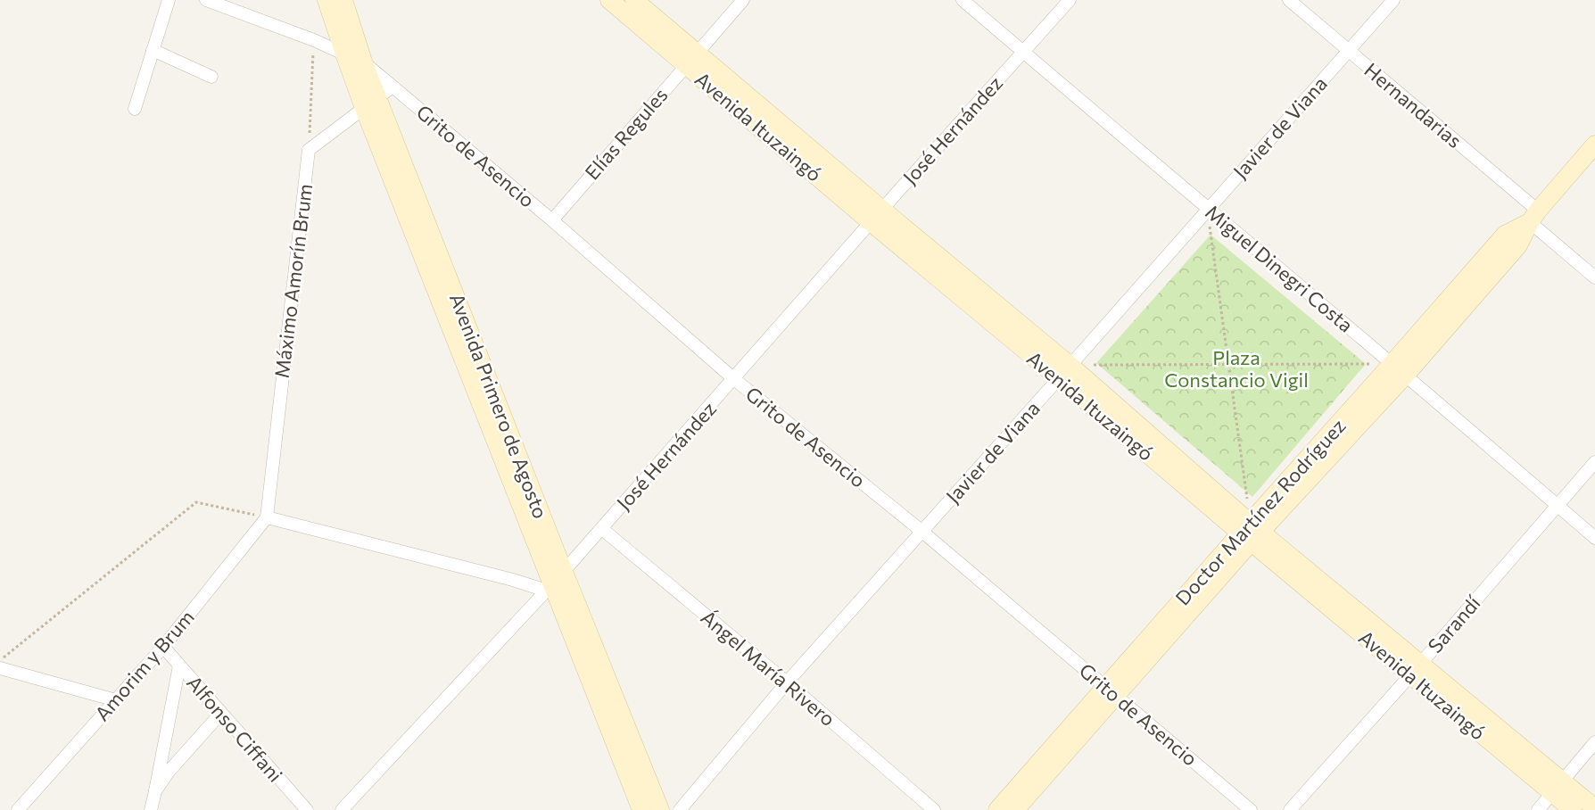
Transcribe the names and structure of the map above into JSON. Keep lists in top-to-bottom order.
{
  "streets": {
    "street": [
      "Hernandarias",
      "Avenida Ituzaingó",
      "Javier de Viana",
      "José Hernández",
      "Elías Regules",
      "Grito de Asencio",
      "Miguel Dinegri Costa",
      "Máximo Amorín Brum",
      "Avenida Primero de Agosto",
      "Doctor Martínez Rodríguez",
      "Sarandí",
      "Amorim y Brum",
      "Ángel María Rivero",
      "Alfonso Ciffani"
    ]
  },
  "crossings": [
    ["Hernandarias", "Javier de Viana"],
    ["Hernandarias", "Doctor Martínez Rodríguez"],
    ["Avenida Ituzaingó", "Javier de Viana"],
    ["Avenida Ituzaingó", "José Hernández"],
    ["Avenida Ituzaingó", "Elías Regules"],
    ["Avenida Ituzaingó", "Doctor Martínez Rodríguez"],
    ["Avenida Ituzaingó", "Sarandí"],
    ["Javier de Viana", "Grito de Asencio"],
    ["Javier de Viana", "Miguel Dinegri Costa"],
    ["Javier de Viana", "Ángel María Rivero"],
    ["José Hernández", "Grito de Asencio"],
    ["José Hernández", "Miguel Dinegri Costa"],
    ["José Hernández", "Avenida Primero de Agosto"],
    ["José Hernández", "Ángel María Rivero"],
    ["Elías Regules", "Grito de Asencio"],
    ["Grito de Asencio", "Avenida Primero de Agosto"],
    ["Grito de Asencio", "Doctor Martínez Rodríguez"],
    ["Miguel Dinegri Costa", "Doctor Martínez Rodríguez"],
    ["Miguel Dinegri Costa", "Sarandí"],
    ["Máximo Amorín Brum", "Amorim y Brum"],
    ["Amorim y Brum", "Alfonso Ciffani"]
  ],
  "parks": ["Plaza Constancio Vigil"]
}
